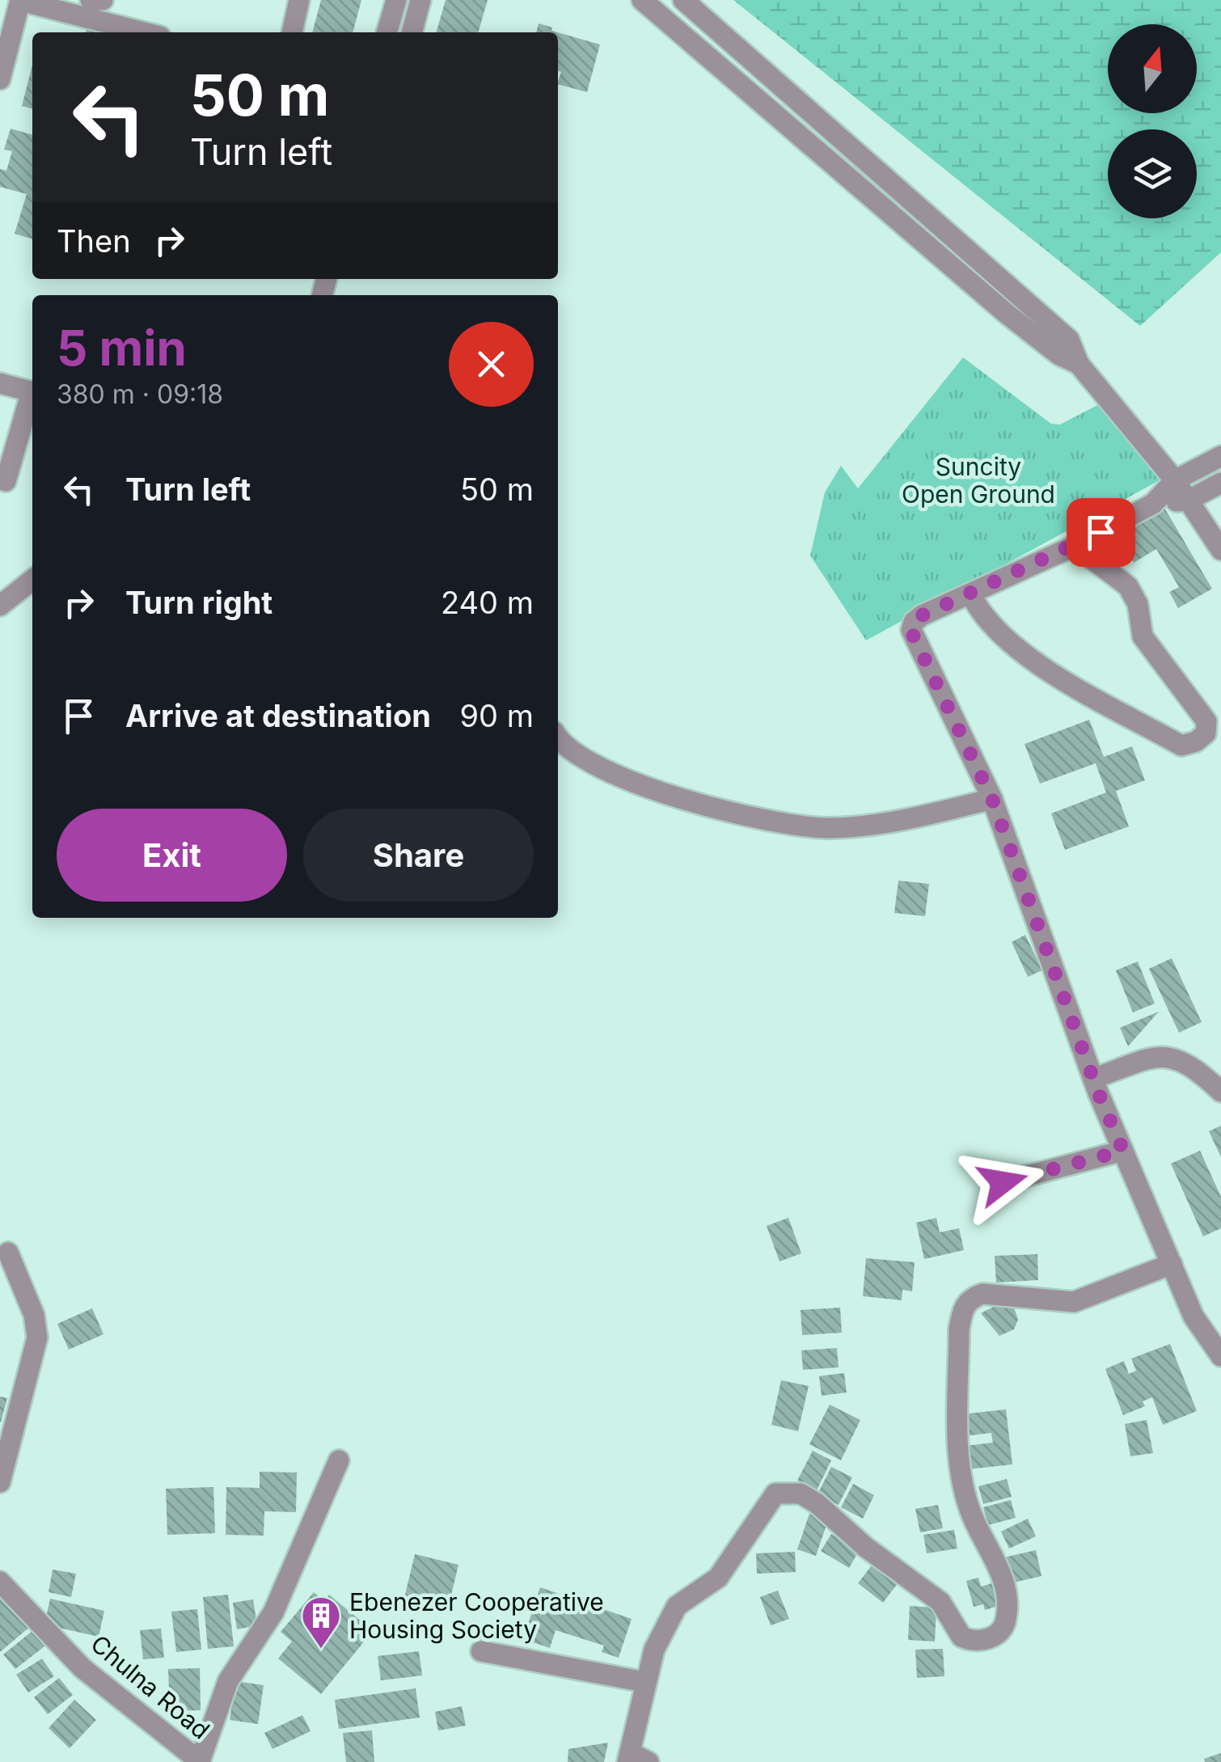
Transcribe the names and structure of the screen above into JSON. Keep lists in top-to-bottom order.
{
  "streets": {
    "street": ["Chulna Road"]
  },
  "parks": ["Suncity Open Ground"],
  "places": {
    "building": ["Ebenezer Cooperative Housing Society"]
  },
  "north": "top",
  "page": {
    "turn": ["50 m", "Turn left"],
    "then": "Then",
    "heading": ["5 min", "380 m · 09:18"],
    "list": [
      {
        "name": "Turn left",
        "value": "50 m"
      },
      {
        "name": "Turn right",
        "value": "240 m"
      },
      {
        "name": "Arrive at destination",
        "value": "90 m"
      }
    ],
    "buttons": ["Exit", "Share"]
  }
}
